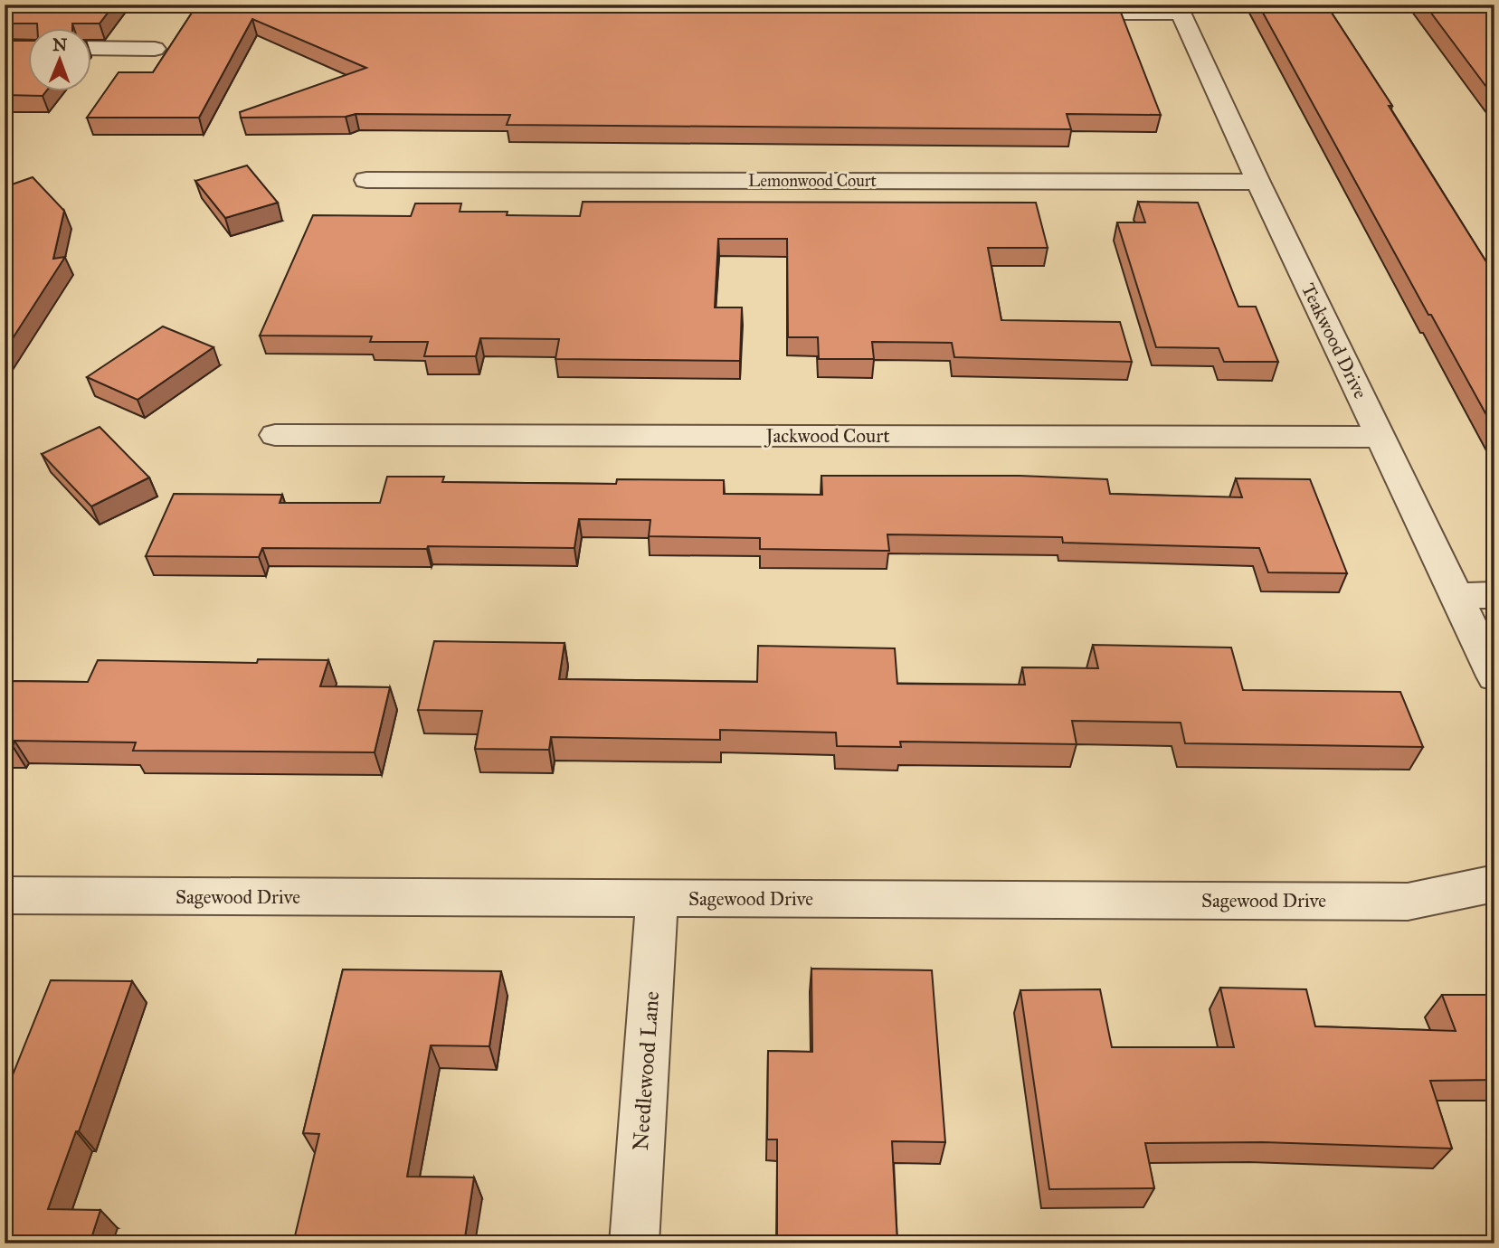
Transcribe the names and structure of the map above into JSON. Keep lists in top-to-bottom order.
{
  "streets": {
    "street": [
      "Lemonwood Court",
      "Teakwood Drive",
      "Jackwood Court",
      "Sagewood Drive",
      "Needlewood Lane"
    ]
  },
  "crossings": [
    ["Lemonwood Court", "Teakwood Drive"],
    ["Teakwood Drive", "Jackwood Court"],
    ["Sagewood Drive", "Needlewood Lane"]
  ],
  "north": "top"
}
